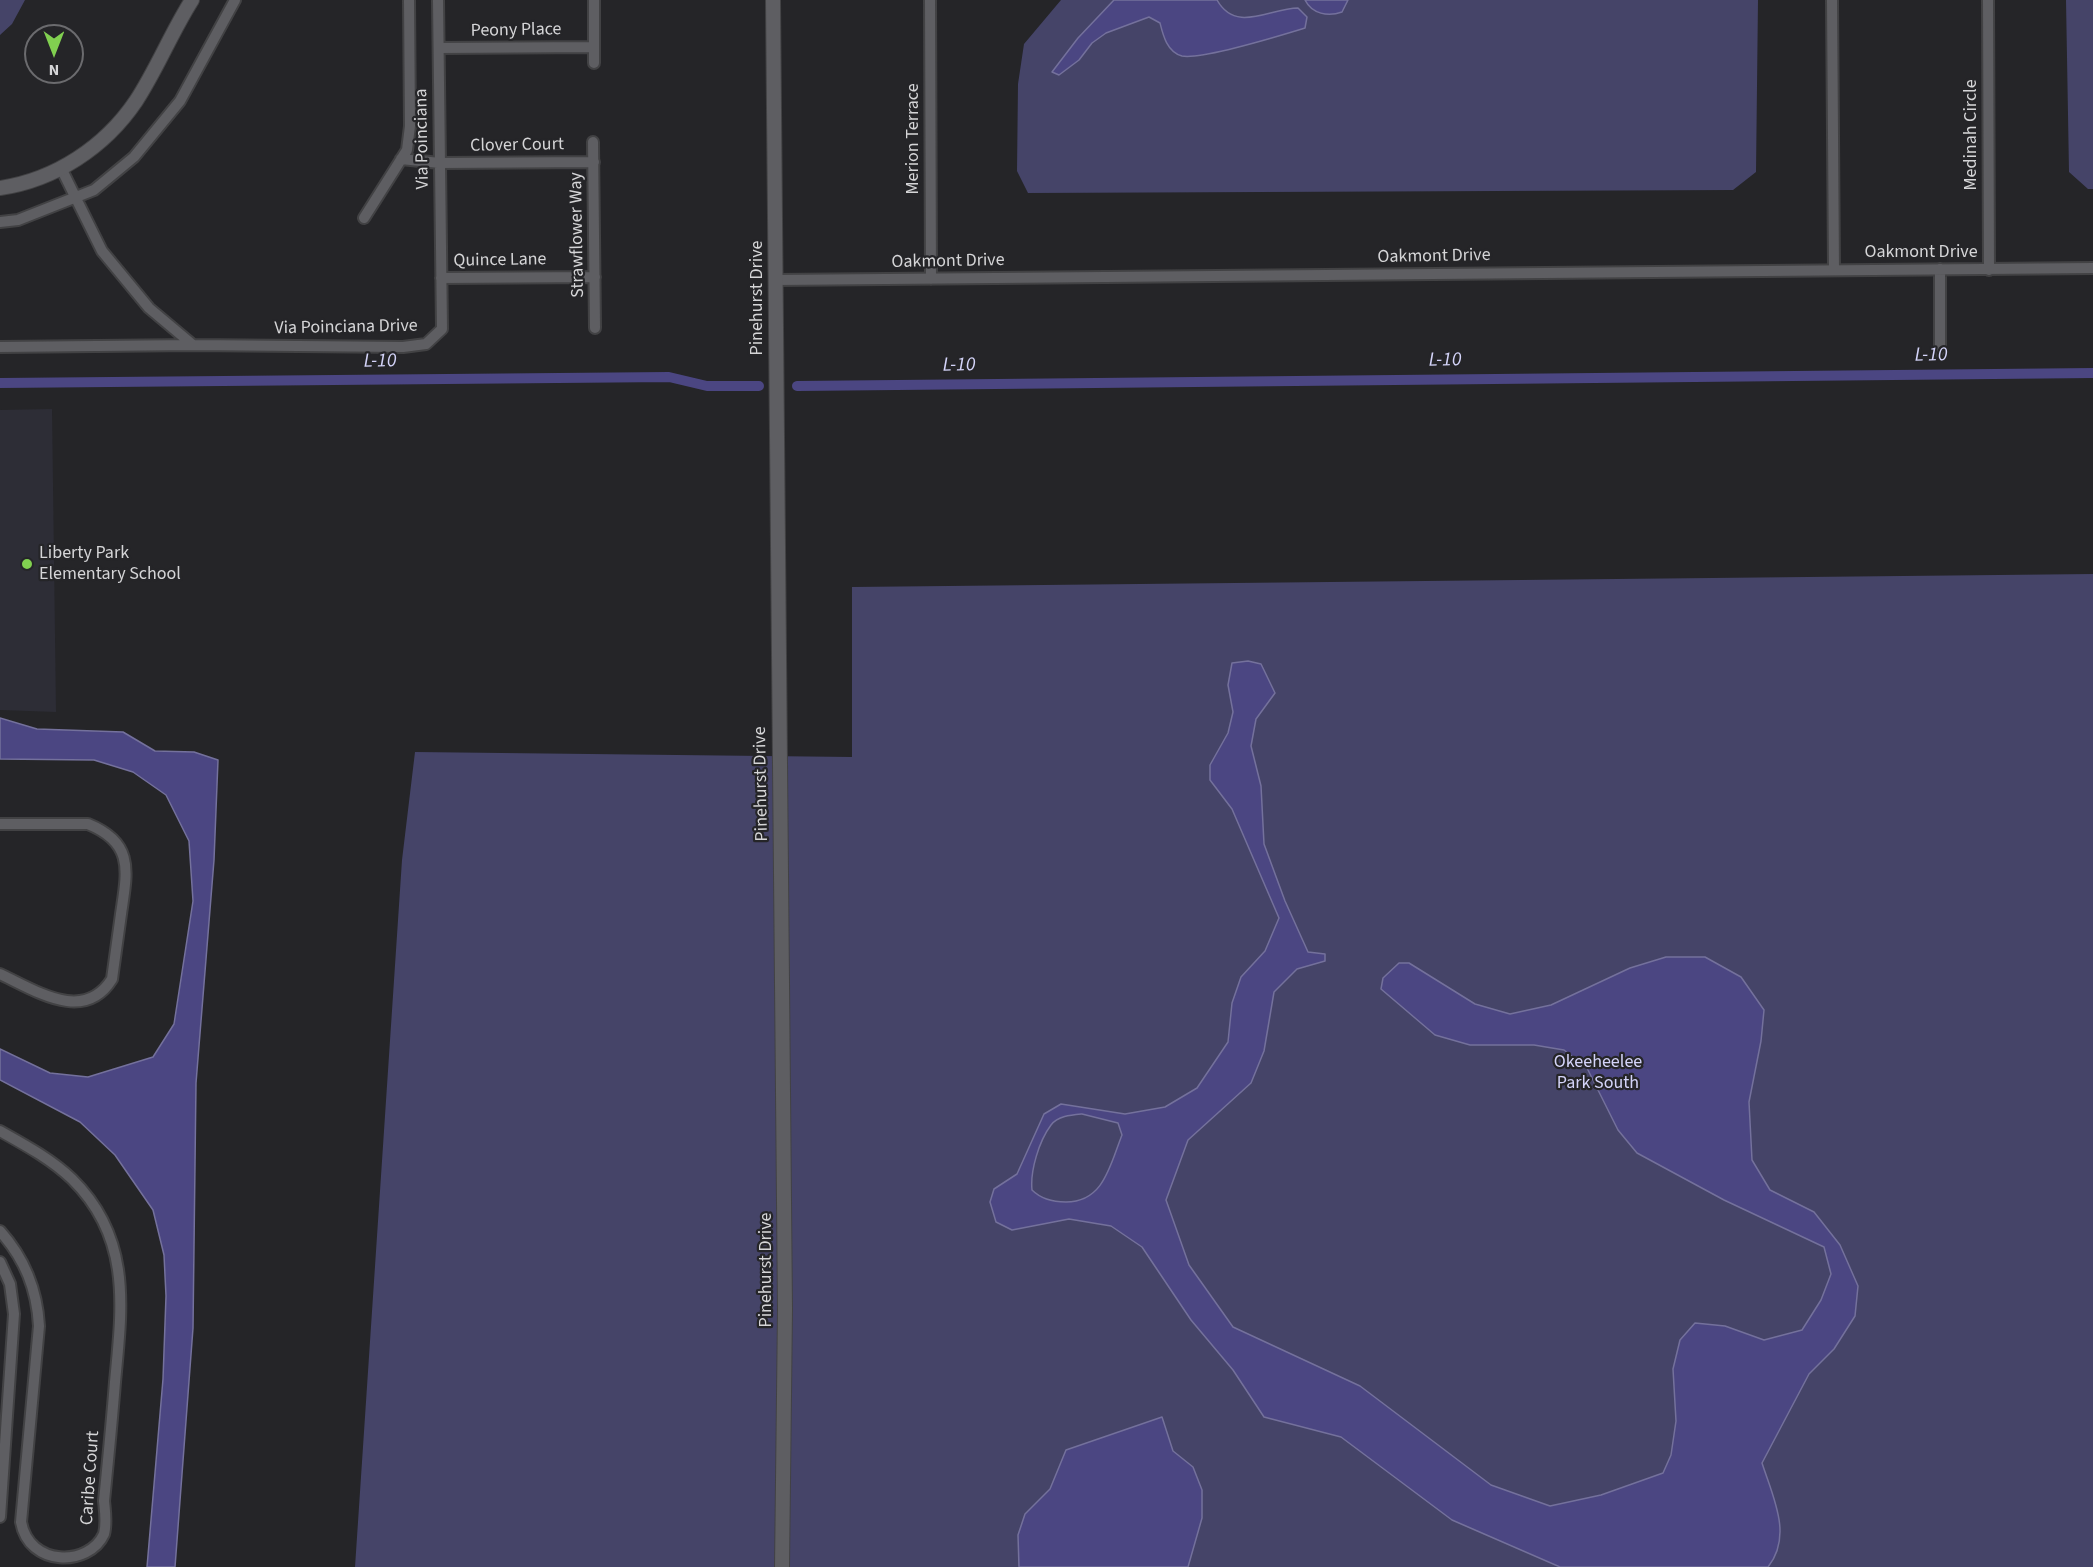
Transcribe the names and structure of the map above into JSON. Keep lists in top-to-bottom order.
{
  "streets": {
    "street": [
      "Peony Place",
      "Medinah Circle",
      "Via Poinciana",
      "Merion Terrace",
      "Clover Court",
      "Strawflower Way",
      "Oakmont Drive",
      "Quince Lane",
      "Pinehurst Drive",
      "Via Poinciana Drive",
      "Caribe Court"
    ]
  },
  "crossings": [
    ["Peony Place", "Via Poinciana"],
    ["Medinah Circle", "Oakmont Drive"],
    ["Via Poinciana", "Clover Court"],
    ["Via Poinciana", "Quince Lane"],
    ["Via Poinciana", "Via Poinciana Drive"],
    ["Merion Terrace", "Oakmont Drive"],
    ["Clover Court", "Strawflower Way"],
    ["Strawflower Way", "Quince Lane"],
    ["Oakmont Drive", "Pinehurst Drive"],
    ["Quince Lane", "Via Poinciana Drive"]
  ],
  "water": ["L-10"],
  "parks": ["Okeeheelee Park South"],
  "places": ["Liberty Park Elementary School"],
  "north": "bottom"
}
